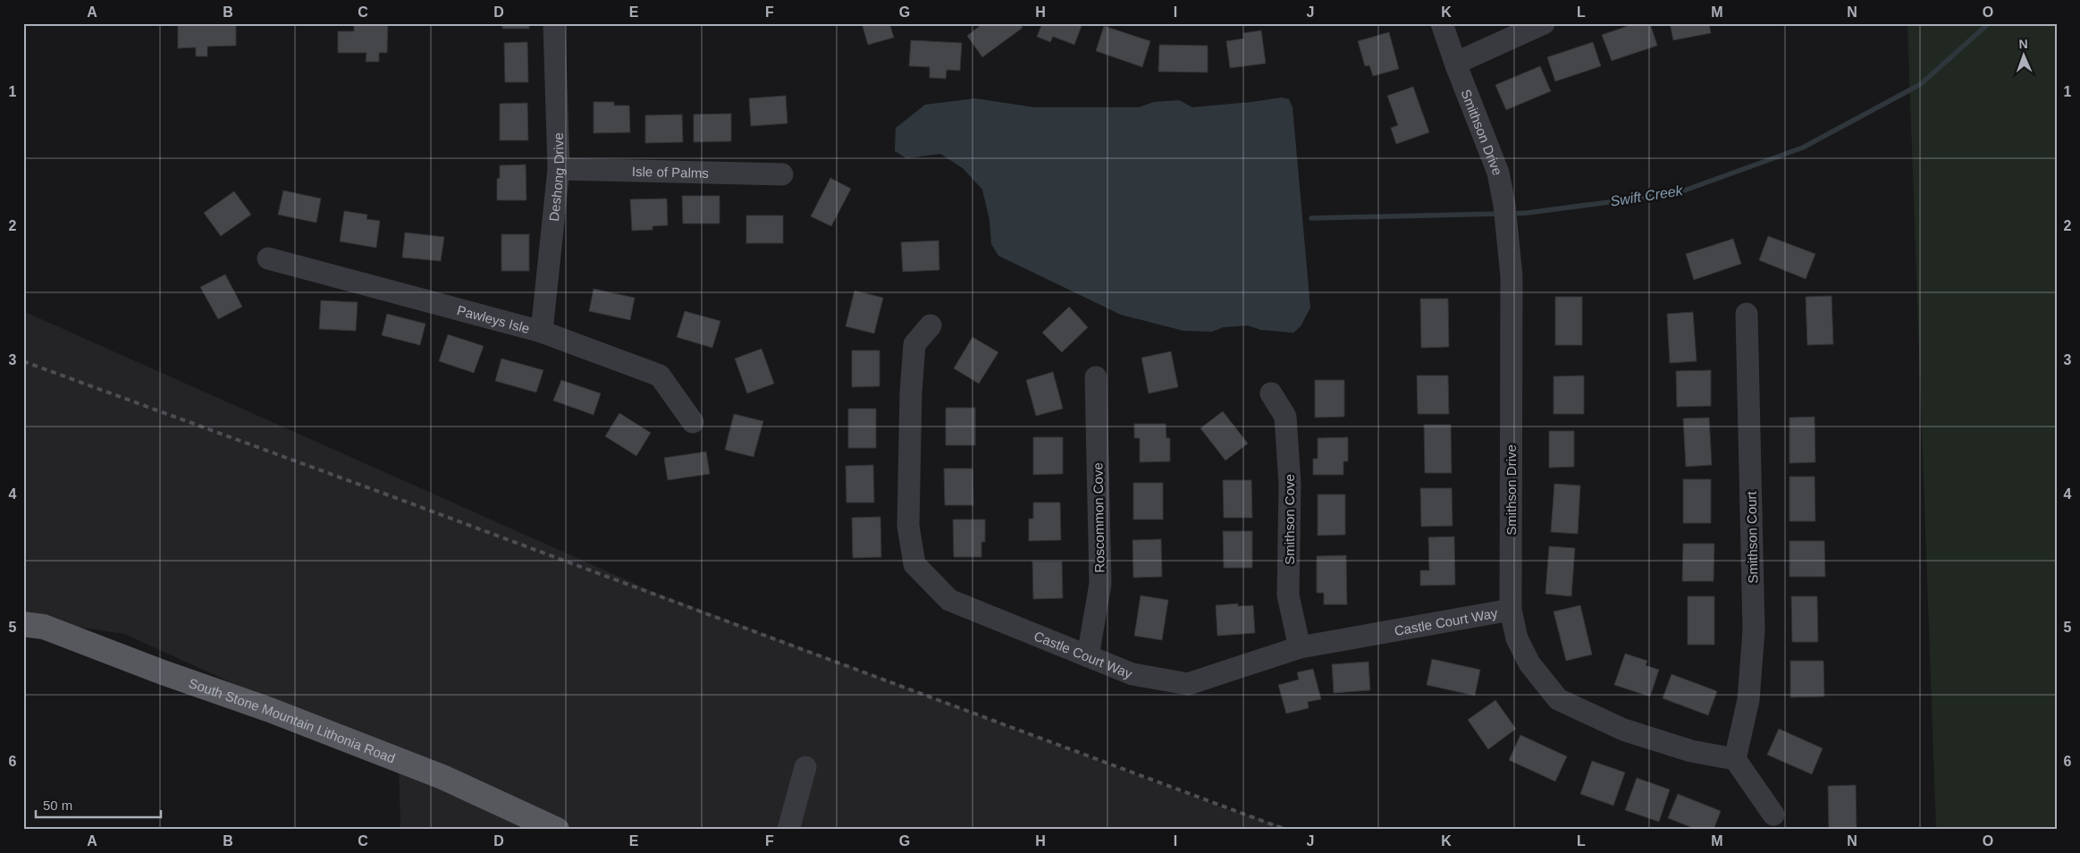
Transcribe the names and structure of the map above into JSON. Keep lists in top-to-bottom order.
{
  "streets": {
    "main road": ["South Stone Mountain Lithonia Road"],
    "street": [
      "Smithson Drive",
      "Isle of Palms",
      "Deshong Drive",
      "Pawleys Isle",
      "Roscommon Cove",
      "Smithson Cove",
      "Smithson Court",
      "Castle Court Way"
    ]
  },
  "crossings": [
    ["Smithson Drive", "Smithson Court"],
    ["Smithson Drive", "Castle Court Way"],
    ["Isle of Palms", "Deshong Drive"],
    ["Deshong Drive", "Pawleys Isle"],
    ["Roscommon Cove", "Castle Court Way"],
    ["Smithson Cove", "Castle Court Way"]
  ],
  "water": ["Swift Creek"],
  "scale_bar": "50 m",
  "north": "top",
  "grid": {
    "columns": [
      "A",
      "B",
      "C",
      "D",
      "E",
      "F",
      "G",
      "H",
      "I",
      "J",
      "K",
      "L",
      "M",
      "N",
      "O"
    ],
    "rows": [
      "1",
      "2",
      "3",
      "4",
      "5",
      "6"
    ]
  }
}
